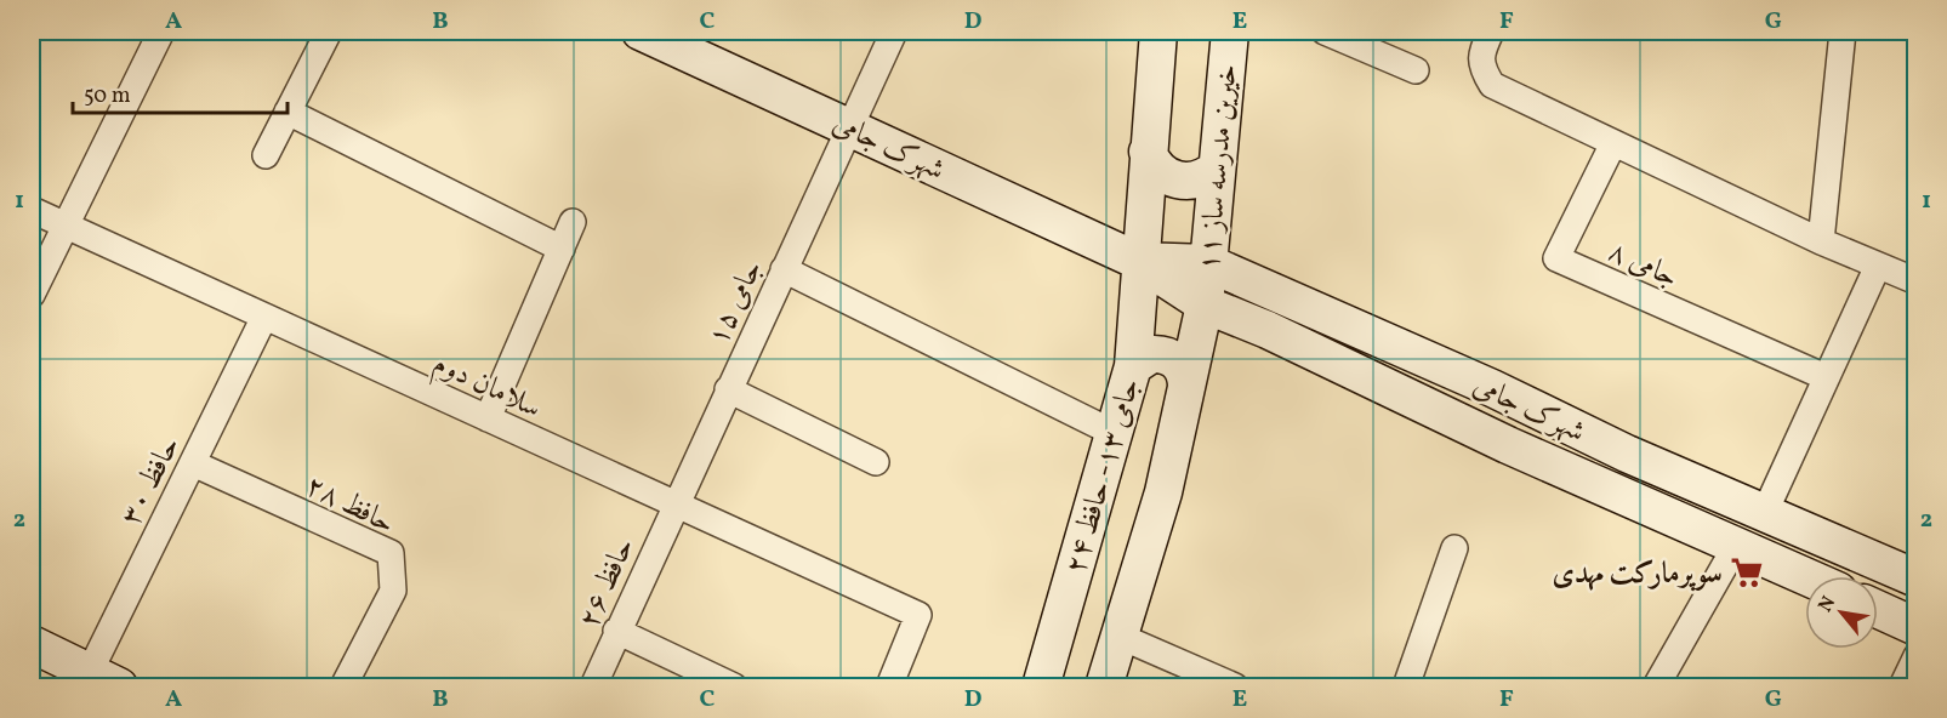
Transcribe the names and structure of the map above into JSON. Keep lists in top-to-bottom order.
{
  "streets": {
    "street": [
      "شهرک جامی",
      "۱۱ خیرین مدرسه ساز",
      "۸ جامی",
      "۱۵ جامی",
      "سلامان دوم",
      "جامی ۱۳- حافظ ۲۴",
      "۳۰ حافظ",
      "حافظ ۲۸",
      "حافظ ۲۶"
    ]
  },
  "crossings": [
    ["شهرک جامی", "۱۱ خیرین مدرسه ساز"],
    ["شهرک جامی", "۱۵ جامی"],
    ["شهرک جامی", "جامی ۱۳- حافظ ۲۴"],
    ["۱۱ خیرین مدرسه ساز", "جامی ۱۳- حافظ ۲۴"],
    ["۱۵ جامی", "سلامان دوم"],
    ["۱۵ جامی", "حافظ ۲۶"],
    ["سلامان دوم", "۳۰ حافظ"],
    ["سلامان دوم", "حافظ ۲۶"],
    ["۳۰ حافظ", "حافظ ۲۸"]
  ],
  "places": {
    "supermarket": ["سوپرمارکت مهدی"]
  },
  "scale_bar": "50 m",
  "north": "top left",
  "grid": {
    "columns": [
      "A",
      "B",
      "C",
      "D",
      "E",
      "F",
      "G"
    ],
    "rows": ["1", "2"]
  }
}
